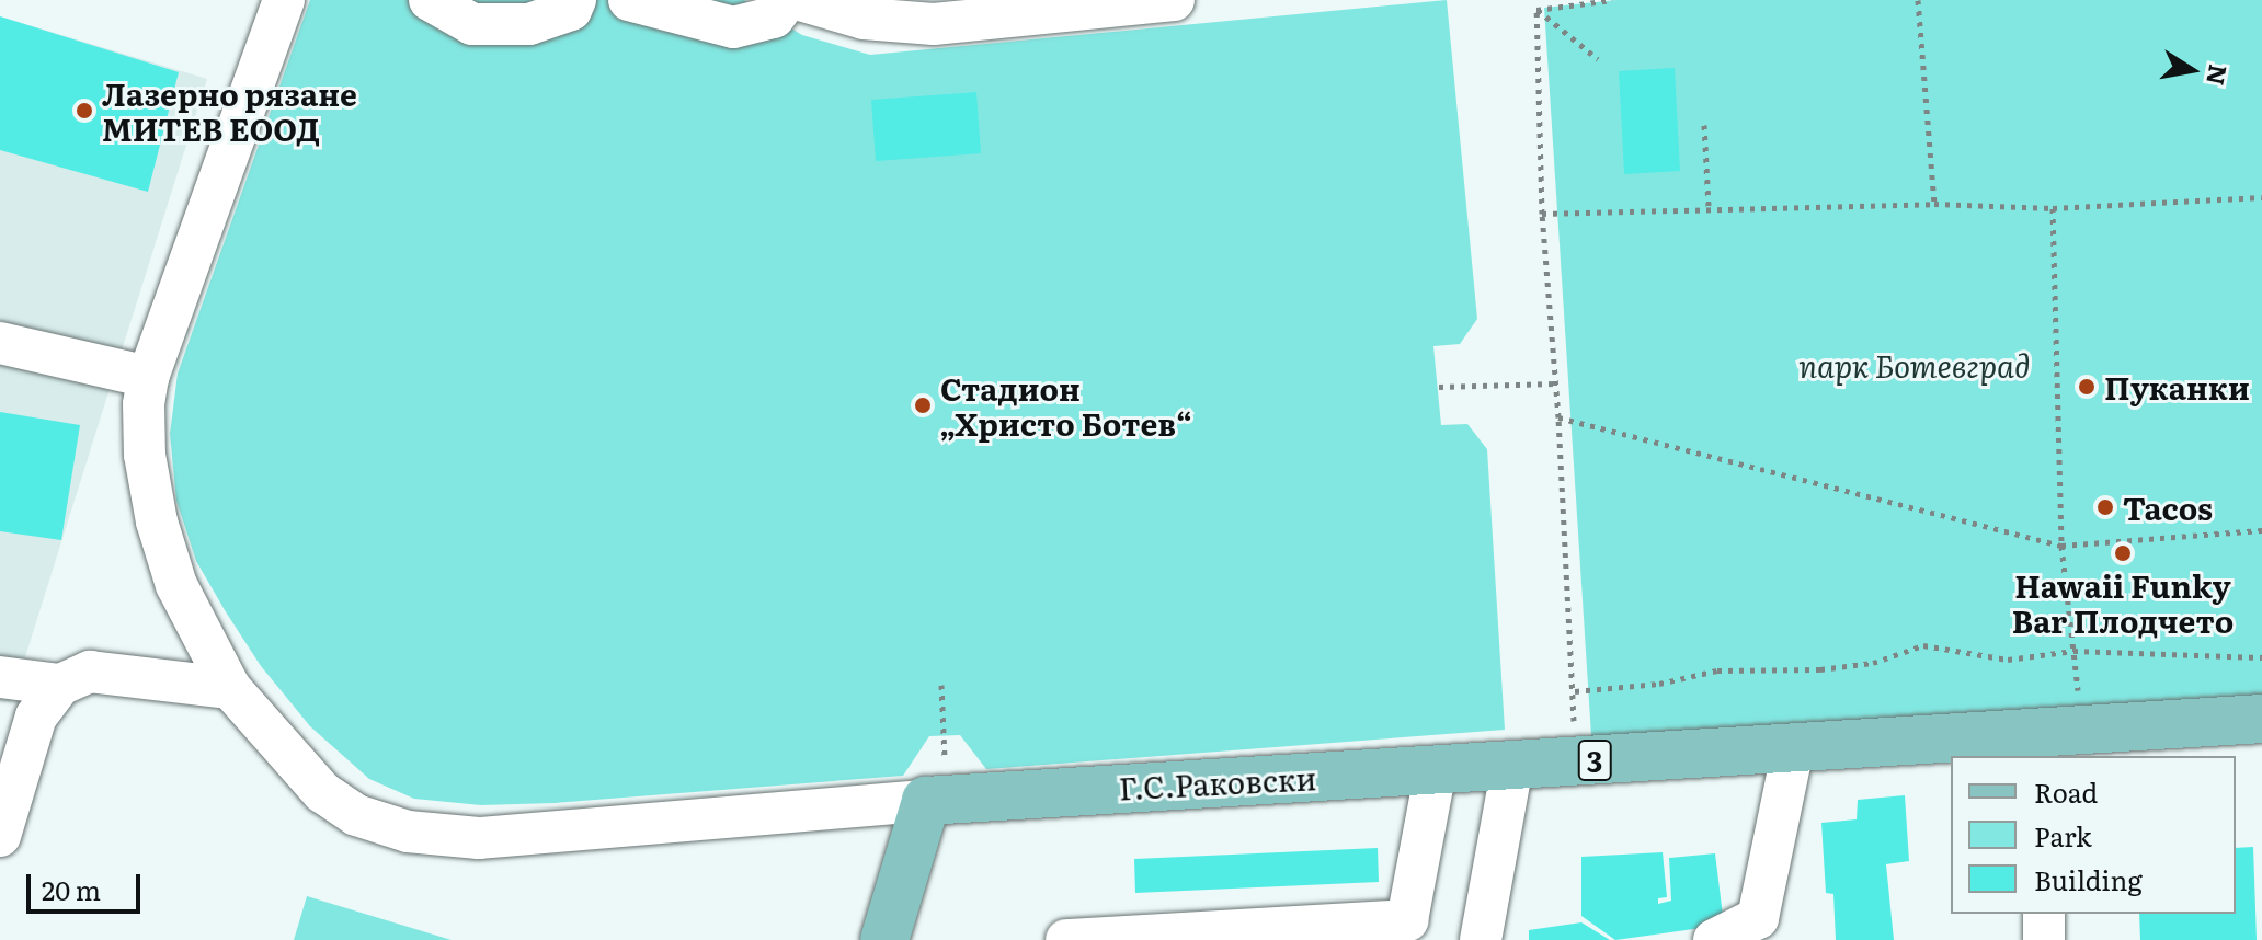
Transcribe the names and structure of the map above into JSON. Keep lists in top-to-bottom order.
{
  "streets": {
    "main road": ["3", "Г.С.Раковски"]
  },
  "parks": ["парк Ботевград"],
  "places": [
    "Лазерно рязане МИТЕВ ЕООД",
    "Пуканки",
    "Стадион „Христо Ботев“",
    "Tacos",
    "Hawaii Funky Bar Плодчето"
  ],
  "legend": ["Road", "Park", "Building"],
  "scale_bar": "20 m",
  "north": "right"
}
